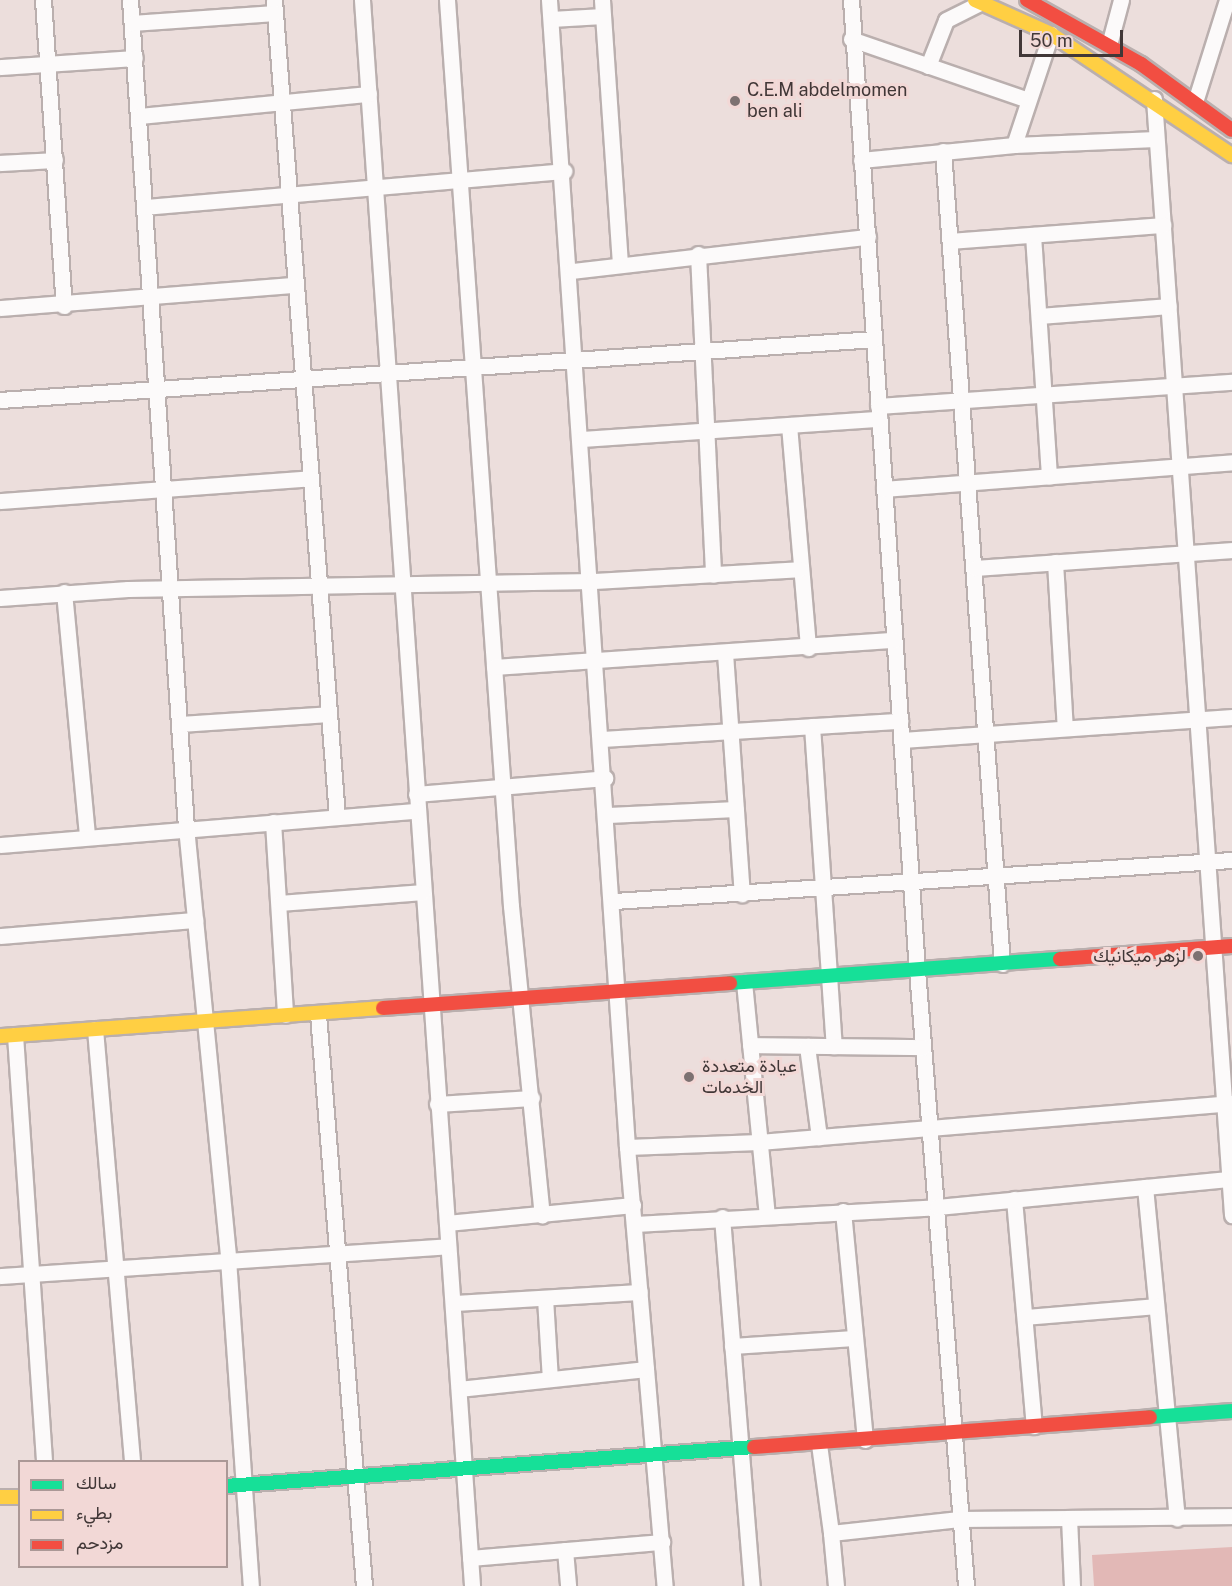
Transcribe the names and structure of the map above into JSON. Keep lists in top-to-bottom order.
{
  "places": ["C.E.M abdelmomen ben ali", "لزهر ميكانيك", "عيادة متعددة الخدمات"],
  "legend": ["سالك", "بطيء", "مزدحم"],
  "scale_bar": "50 m"
}
